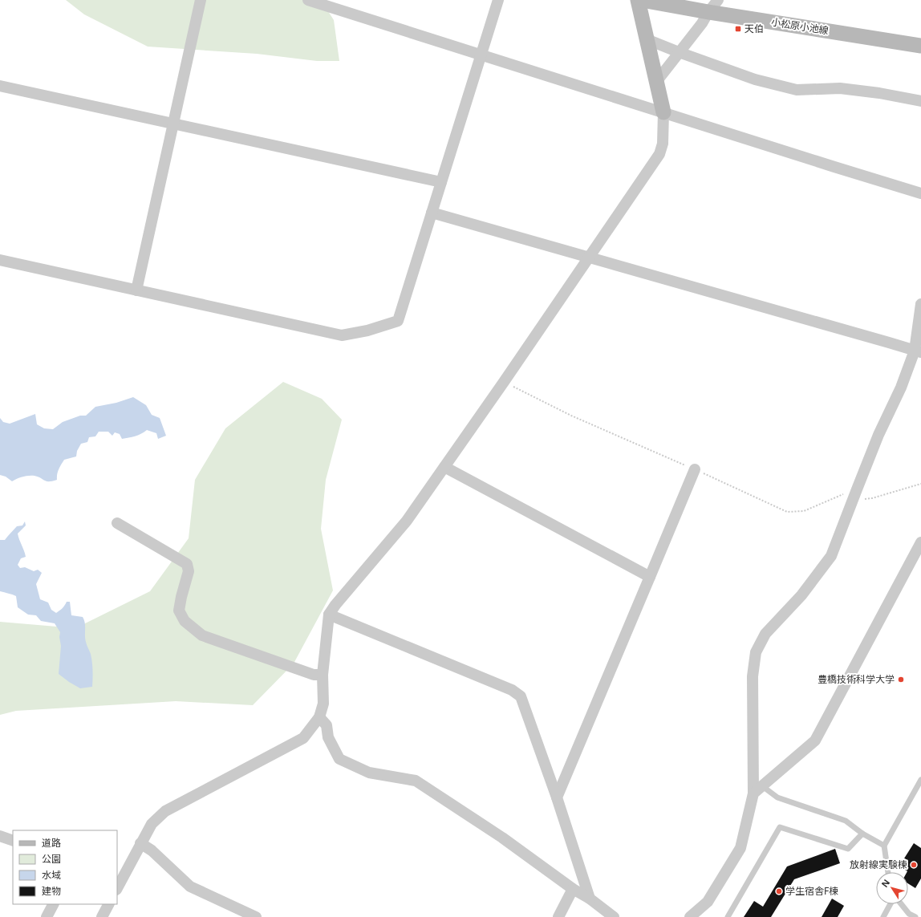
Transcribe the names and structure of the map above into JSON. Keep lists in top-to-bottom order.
{
  "streets": {
    "main road": ["小松原小池線"]
  },
  "places": {
    "transit": ["天伯"],
    "other": ["豊橋技術科学大学", "放射線実験棟", "学生宿舎F棟"]
  },
  "legend": [
    "道路",
    "公園",
    "水域",
    "建物"
  ],
  "north": "top left"
}
